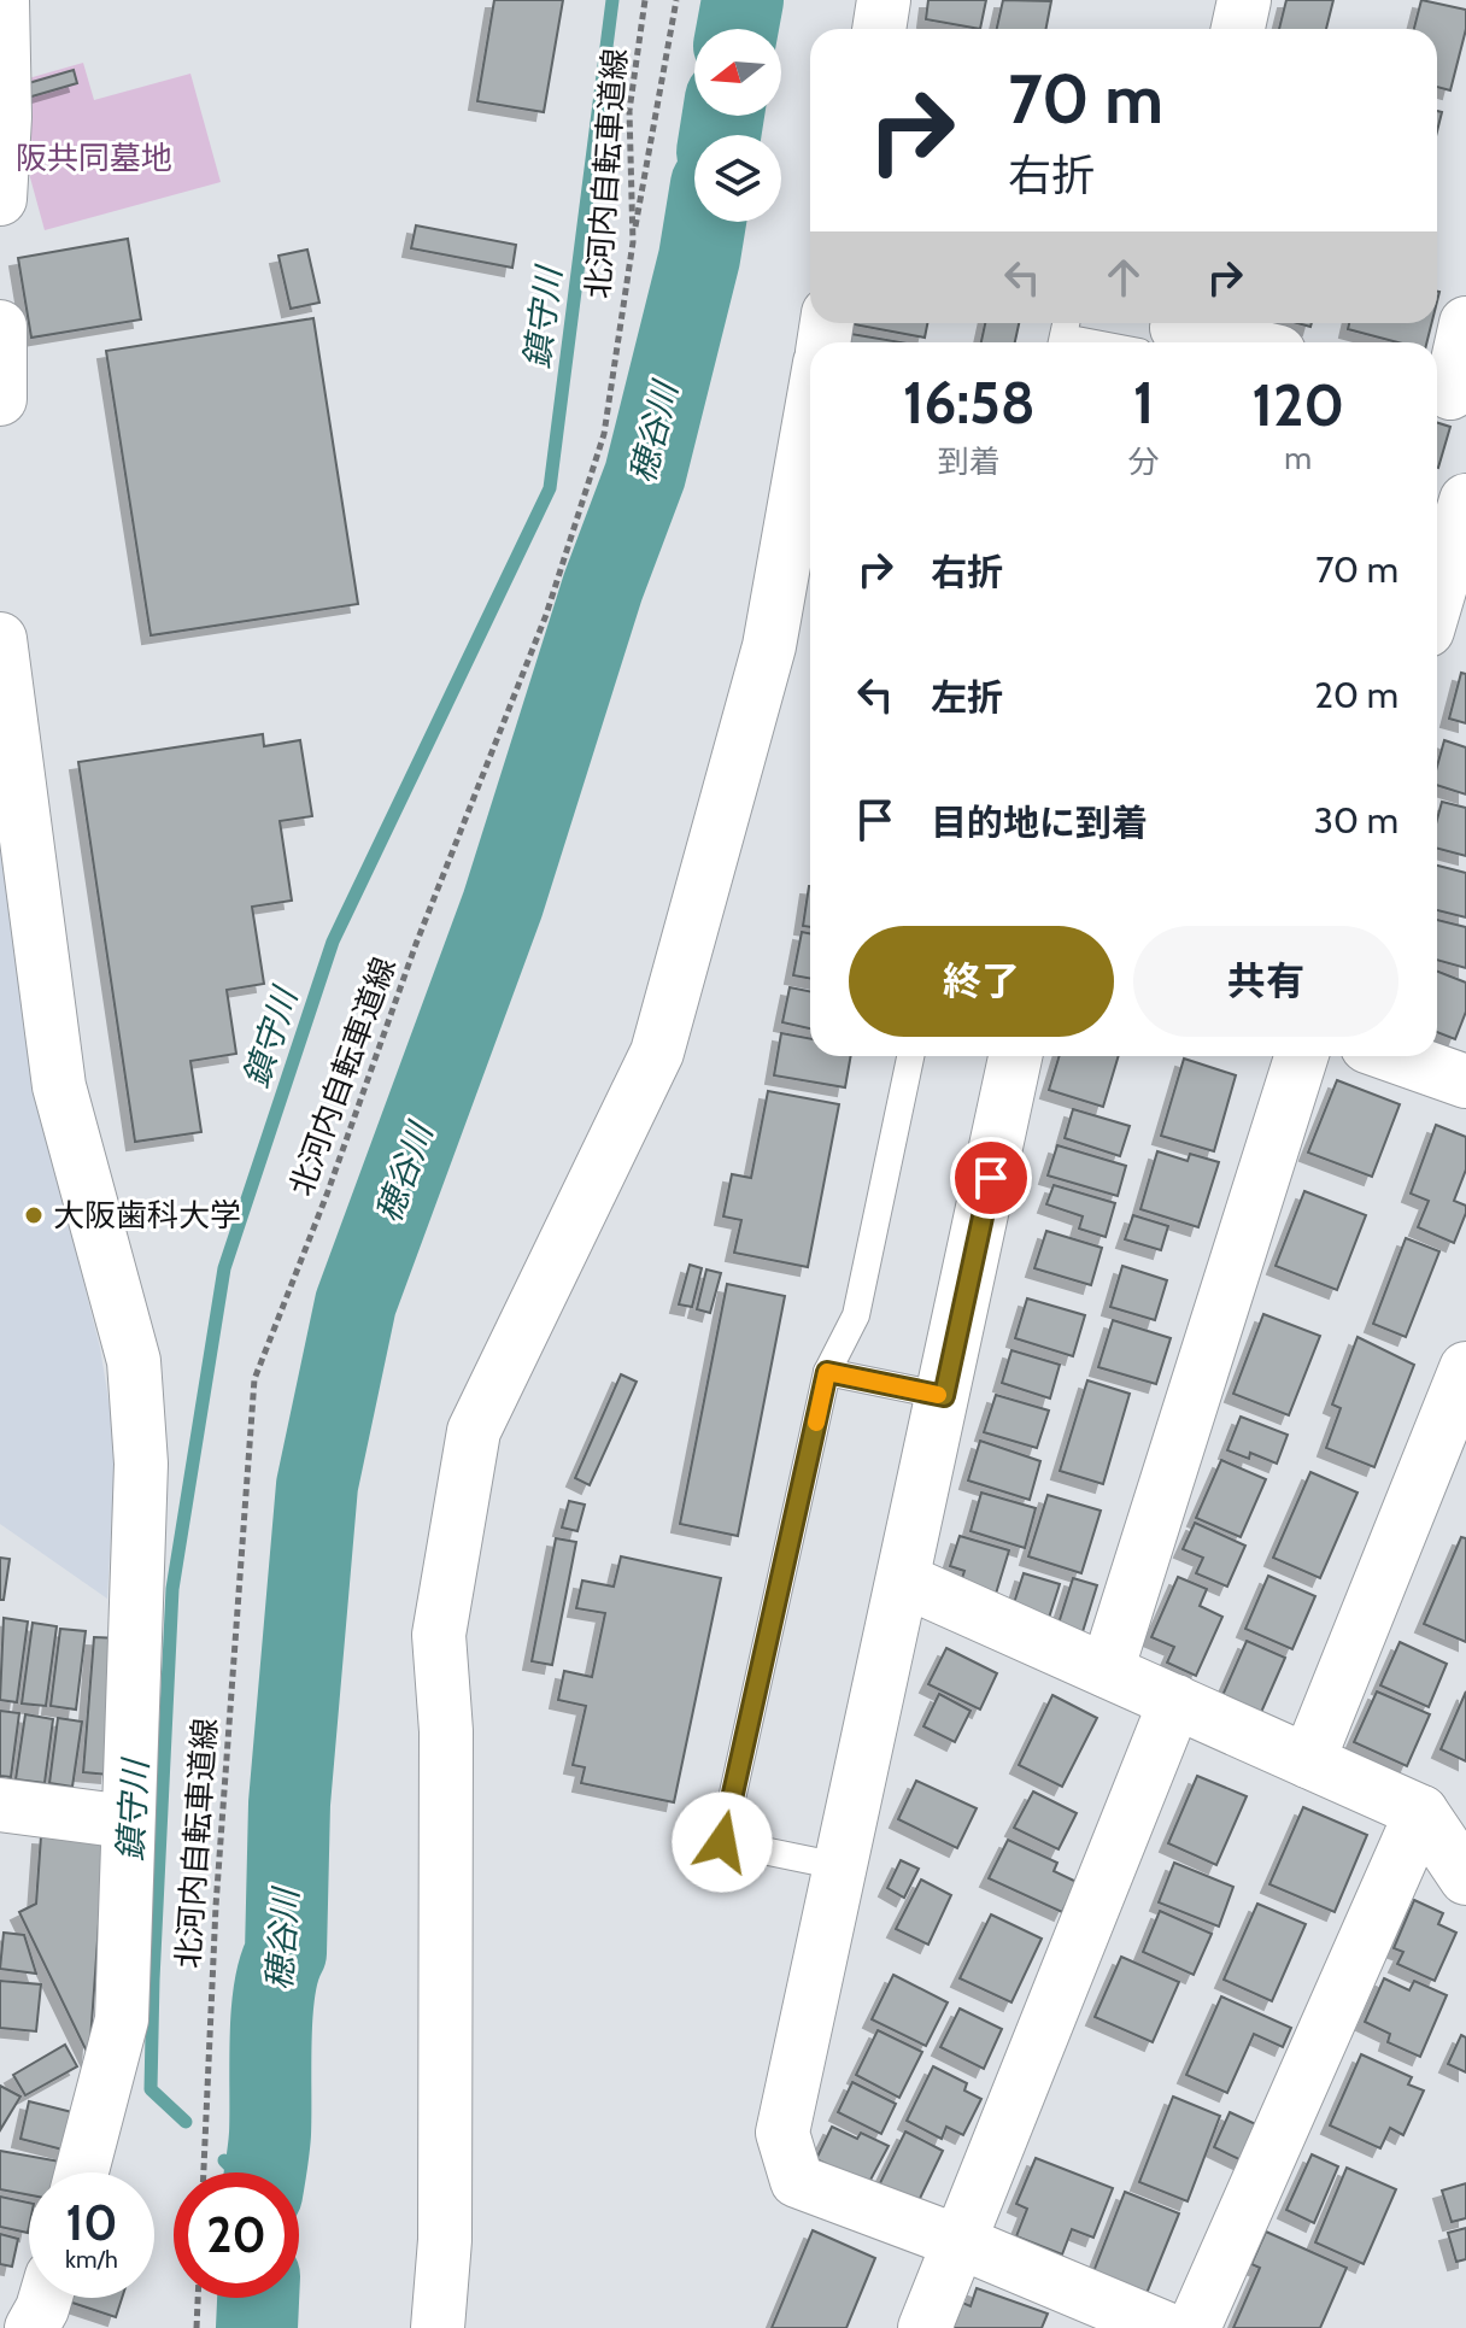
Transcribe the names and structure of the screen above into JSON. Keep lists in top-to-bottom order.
{
  "streets": {
    "path": ["北河内自転車道線"]
  },
  "water": ["鎮守川", "穂谷川"],
  "parks": ["阪共同墓地"],
  "places": ["大阪歯科大学"],
  "north": "left",
  "page": {
    "turn": ["70 m", "右折"],
    "eta": [
      "16:58",
      "到着",
      "1",
      "分",
      "120",
      "m"
    ],
    "list": [
      {
        "name": "右折",
        "value": "70 m"
      },
      {
        "name": "左折",
        "value": "20 m"
      },
      {
        "name": "目的地に到着",
        "value": "30 m"
      }
    ],
    "buttons": ["終了", "共有"],
    "speed": "10 km/h",
    "limit": "20"
  }
}
